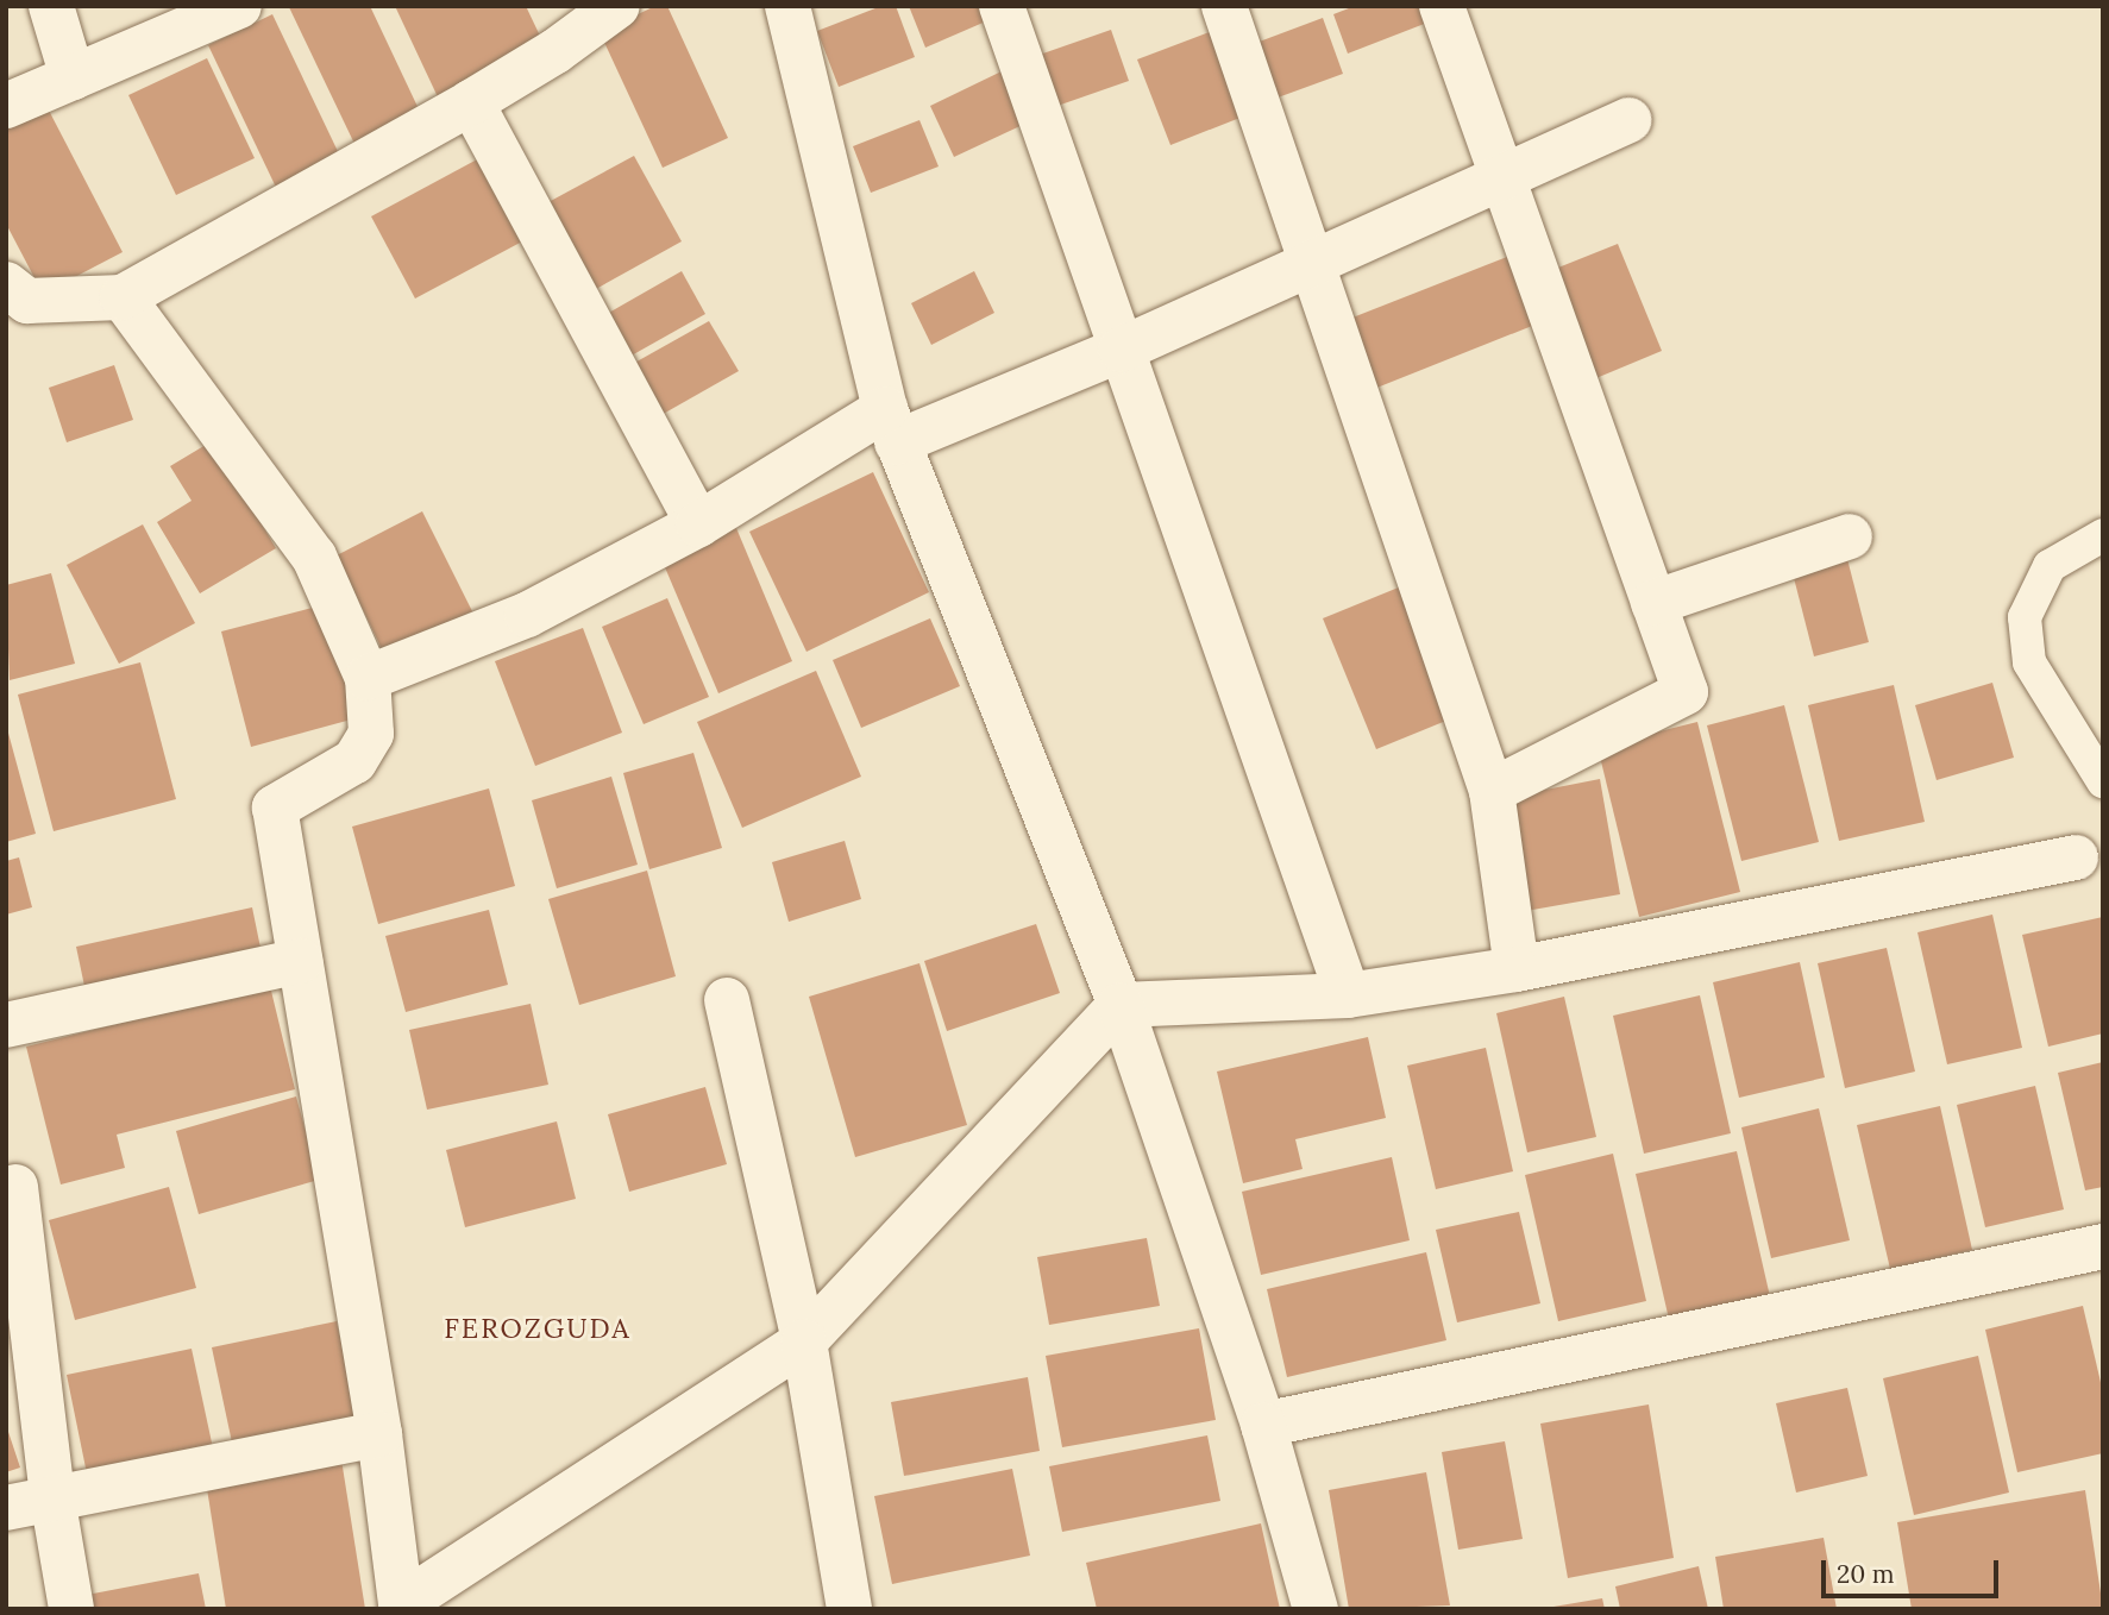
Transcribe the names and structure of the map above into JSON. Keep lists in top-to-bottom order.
{
  "districts": ["FEROZGUDA"],
  "scale_bar": "20 m"
}
